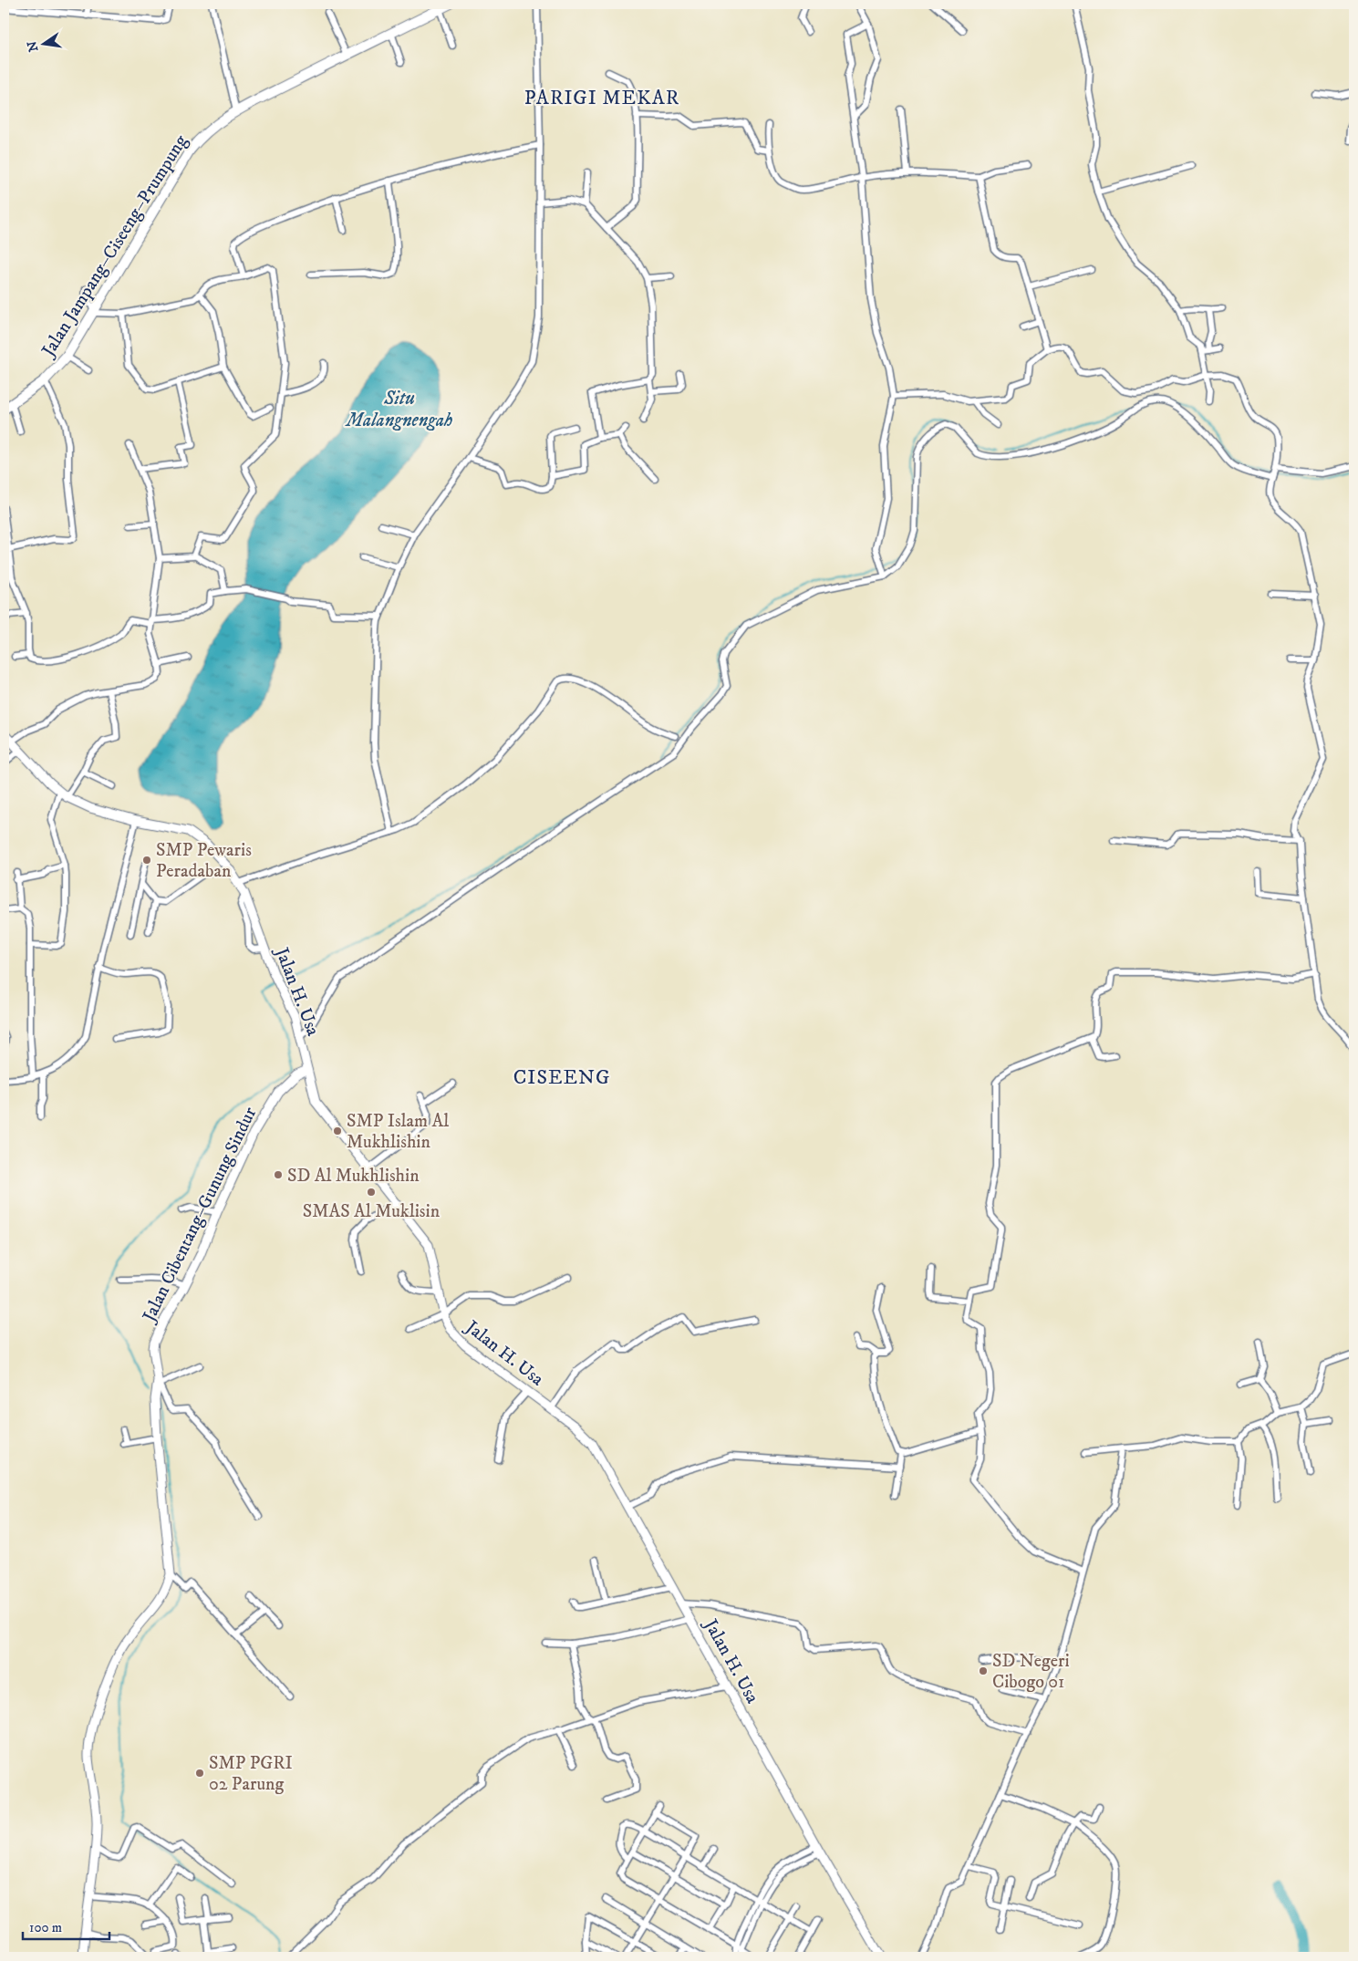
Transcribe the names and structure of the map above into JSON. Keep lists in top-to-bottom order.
{
  "streets": {
    "main road": ["Jalan Jampang–Ciseeng–Prumpung"],
    "street": ["Jalan H. Usa", "Jalan Cibentang–Gunung Sindur"]
  },
  "crossings": [
    ["Jalan H. Usa", "Jalan Cibentang–Gunung Sindur"]
  ],
  "districts": ["PARIGI MEKAR", "CISEENG"],
  "water": ["Situ Malangnengah"],
  "places": [
    "SMP Pewaris Peradaban",
    "SMP Islam Al Mukhlishin",
    "SD Al Mukhlishin",
    "SMAS Al Muklisin",
    "SD Negeri Cibogo 01",
    "SMP PGRI 02 Parung"
  ],
  "scale_bar": "100 m",
  "north": "left"
}
